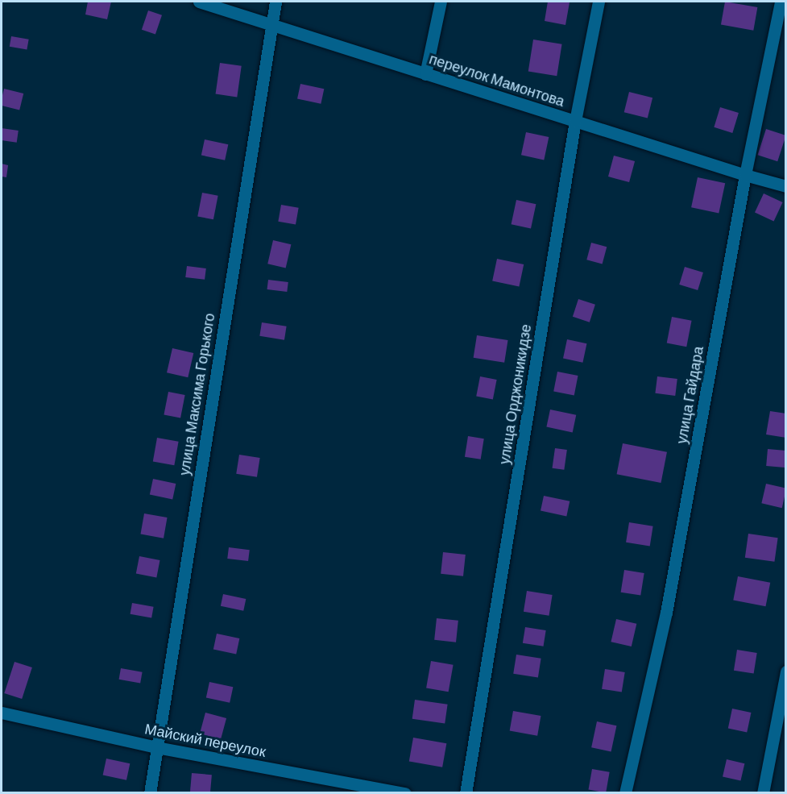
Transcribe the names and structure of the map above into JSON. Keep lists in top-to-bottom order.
{
  "streets": {
    "street": [
      "переулок Мамонтова",
      "улица Максима Горького",
      "улица Орджоникидзе",
      "улица Гайдара",
      "Майский переулок"
    ]
  },
  "crossings": [
    ["переулок Мамонтова", "улица Максима Горького"],
    ["переулок Мамонтова", "улица Орджоникидзе"],
    ["переулок Мамонтова", "улица Гайдара"],
    ["улица Максима Горького", "Майский переулок"]
  ]
}
